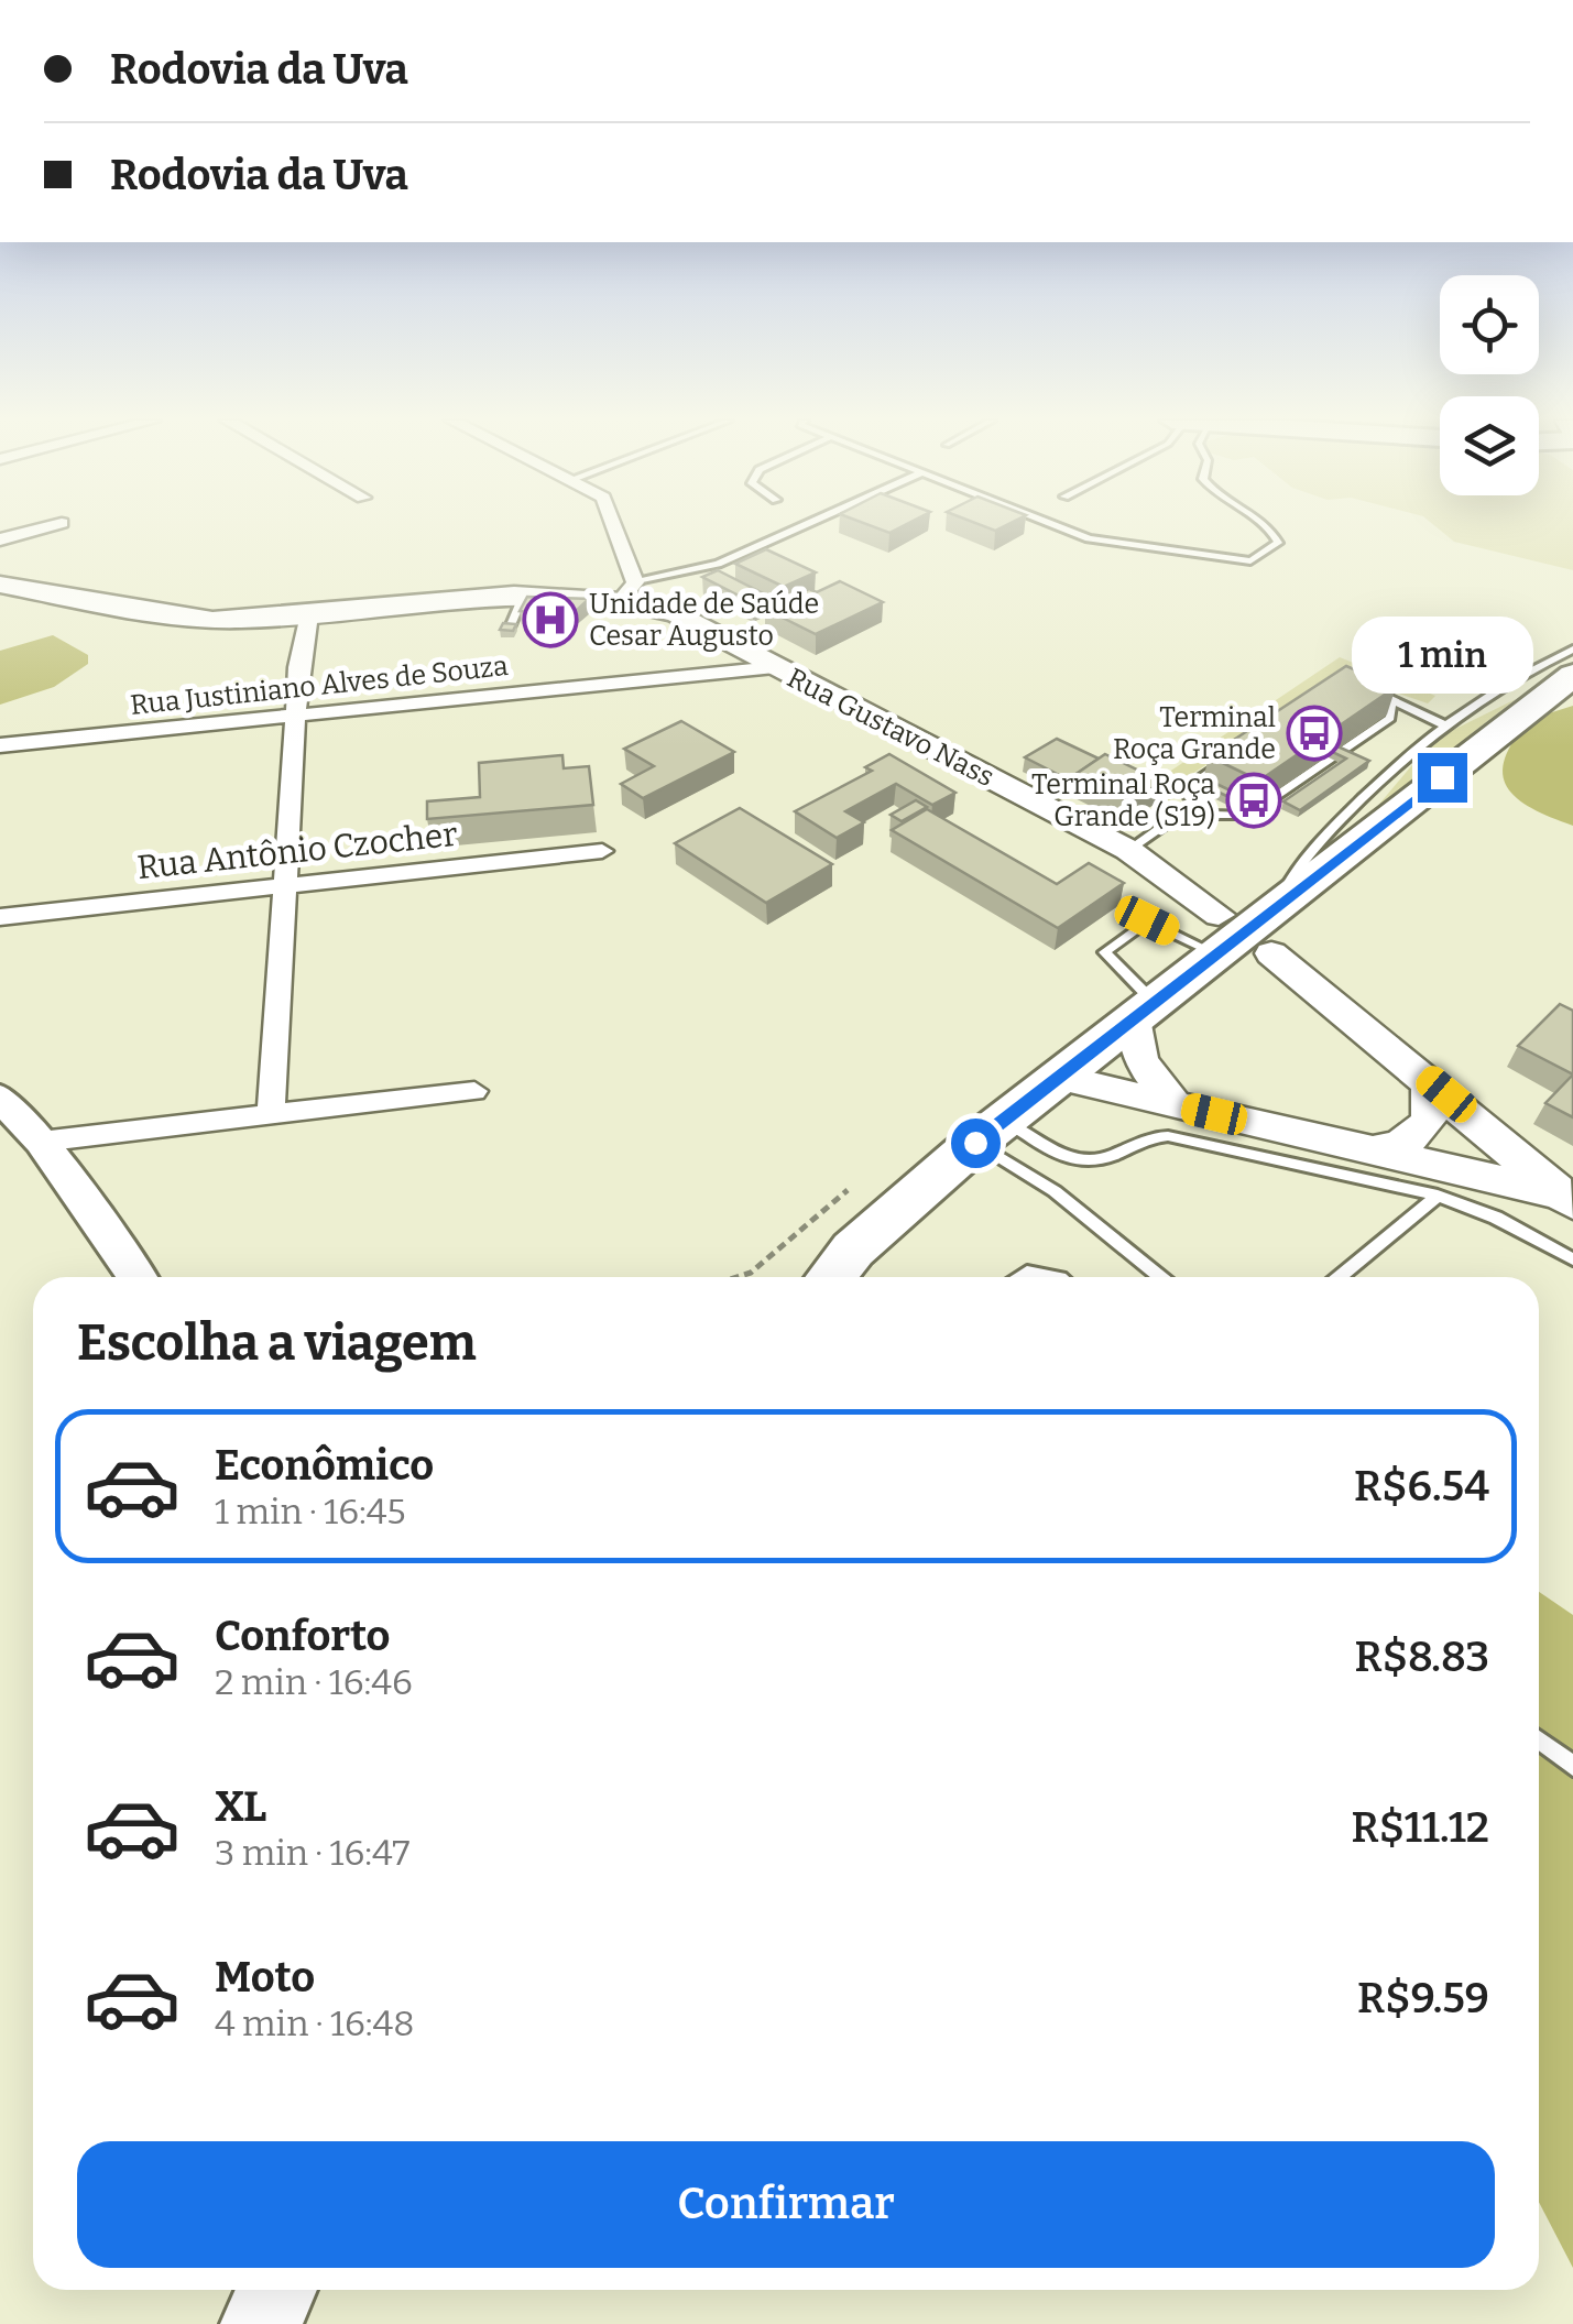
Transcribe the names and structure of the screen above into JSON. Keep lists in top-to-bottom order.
{
  "streets": {
    "main road": ["Rua Gustavo Nass"],
    "street": ["Rua Justiniano Alves de Souza", "Rua Antônio Czocher"]
  },
  "crossings": [
    ["Rua Justiniano Alves de Souza", "Rua Gustavo Nass"]
  ],
  "places": {
    "hospital": ["Unidade de Saúde Cesar Augusto"],
    "bus stop": ["Terminal Roça Grande", "Terminal Roça Grande (S19)"]
  },
  "page": {
    "banner": ["Rodovia da Uva", "Rodovia da Uva"],
    "bubble": "1 min",
    "heading": "Escolha a viagem",
    "list": [
      {
        "name": "Econômico",
        "note": "1 min · 16:45",
        "value": "R$6.54"
      },
      {
        "name": "Conforto",
        "note": "2 min · 16:46",
        "value": "R$8.83"
      },
      {
        "name": "XL",
        "note": "3 min · 16:47",
        "value": "R$11.12"
      },
      {
        "name": "Moto",
        "note": "4 min · 16:48",
        "value": "R$9.59"
      }
    ],
    "buttons": "Confirmar"
  }
}
